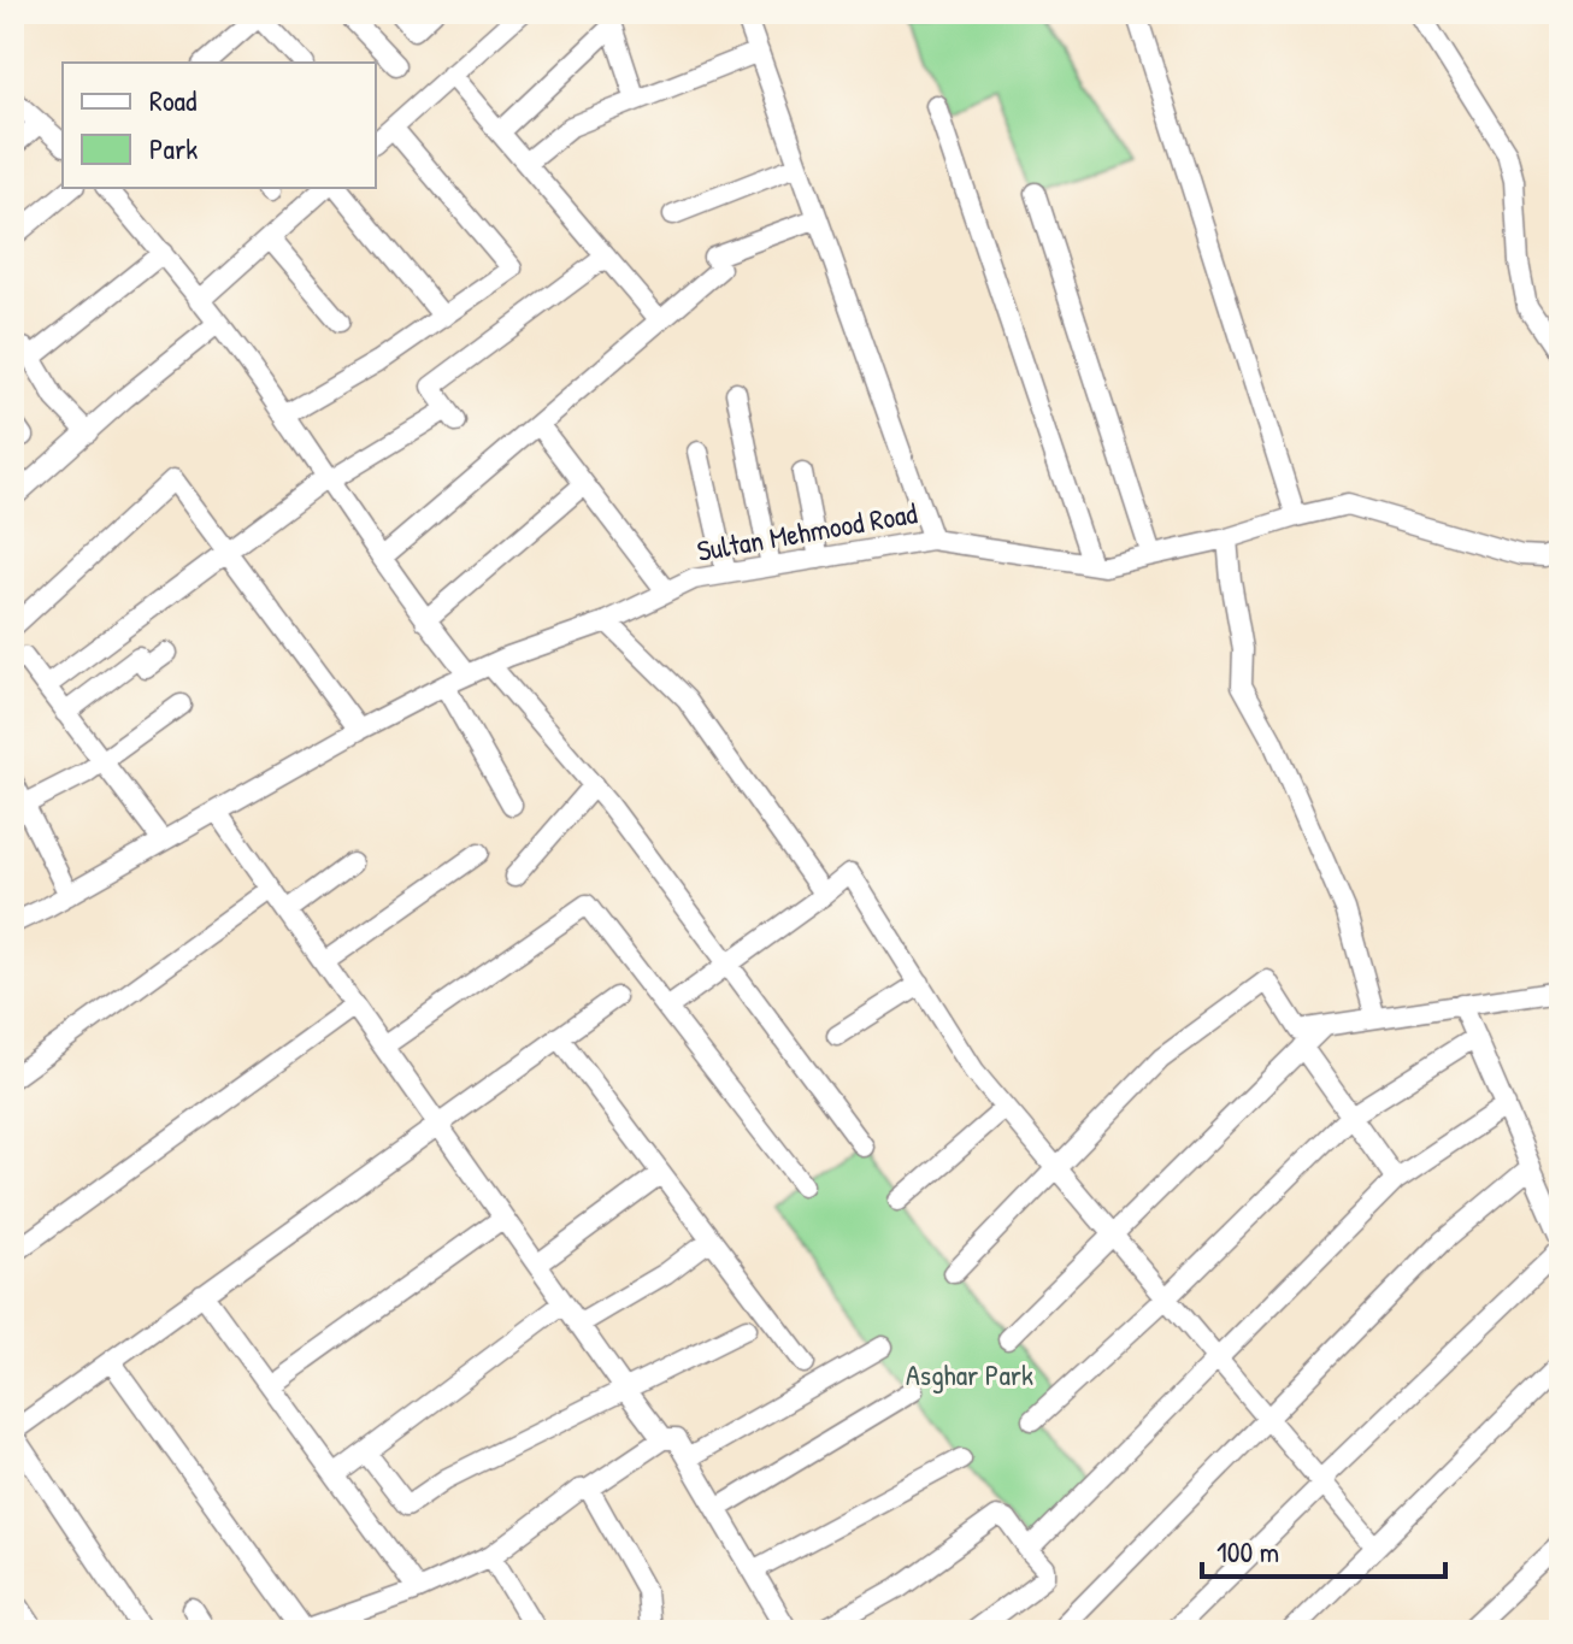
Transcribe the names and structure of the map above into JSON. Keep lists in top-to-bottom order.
{
  "streets": {
    "street": ["Sultan Mehmood Road"]
  },
  "parks": ["Asghar Park"],
  "legend": ["Road", "Park"],
  "scale_bar": "100 m"
}
